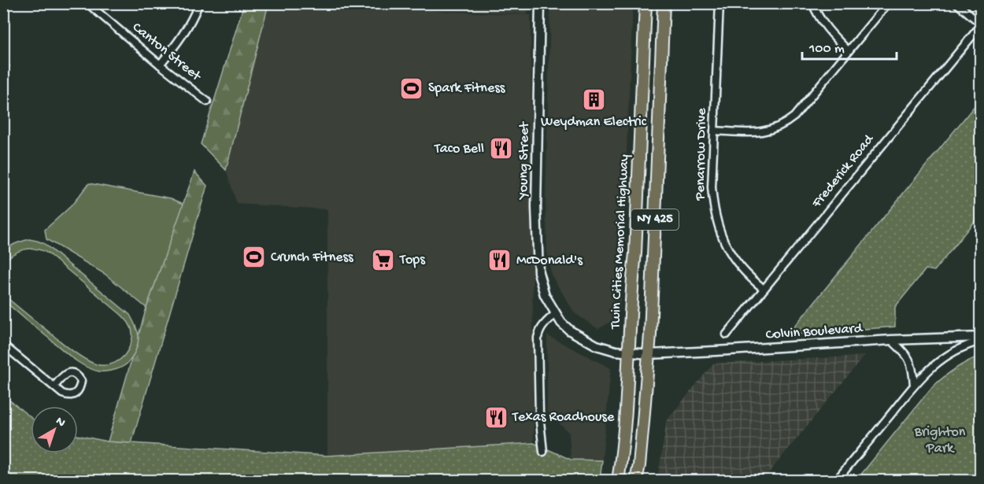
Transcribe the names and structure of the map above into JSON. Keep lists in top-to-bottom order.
{
  "streets": {
    "main road": ["NY 425", "Twin Cities Memorial Highway"],
    "street": [
      "Canton Street",
      "Penarrow Drive",
      "Young Street",
      "Frederick Road",
      "Colvin Boulevard"
    ]
  },
  "crossings": [
    ["Penarrow Drive", "Frederick Road"],
    ["Young Street", "NY 425"],
    ["Young Street", "Twin Cities Memorial Highway"],
    ["Young Street", "Colvin Boulevard"],
    ["NY 425", "Colvin Boulevard"]
  ],
  "parks": ["Brighton Park"],
  "places": {
    "sports": ["Spark Fitness", "Crunch Fitness"],
    "building": ["Weydman Electric"],
    "restaurant": ["Taco Bell", "McDonald's", "Texas Roadhouse"],
    "supermarket": ["Tops"]
  },
  "scale_bar": "100 m",
  "north": "top right"
}
